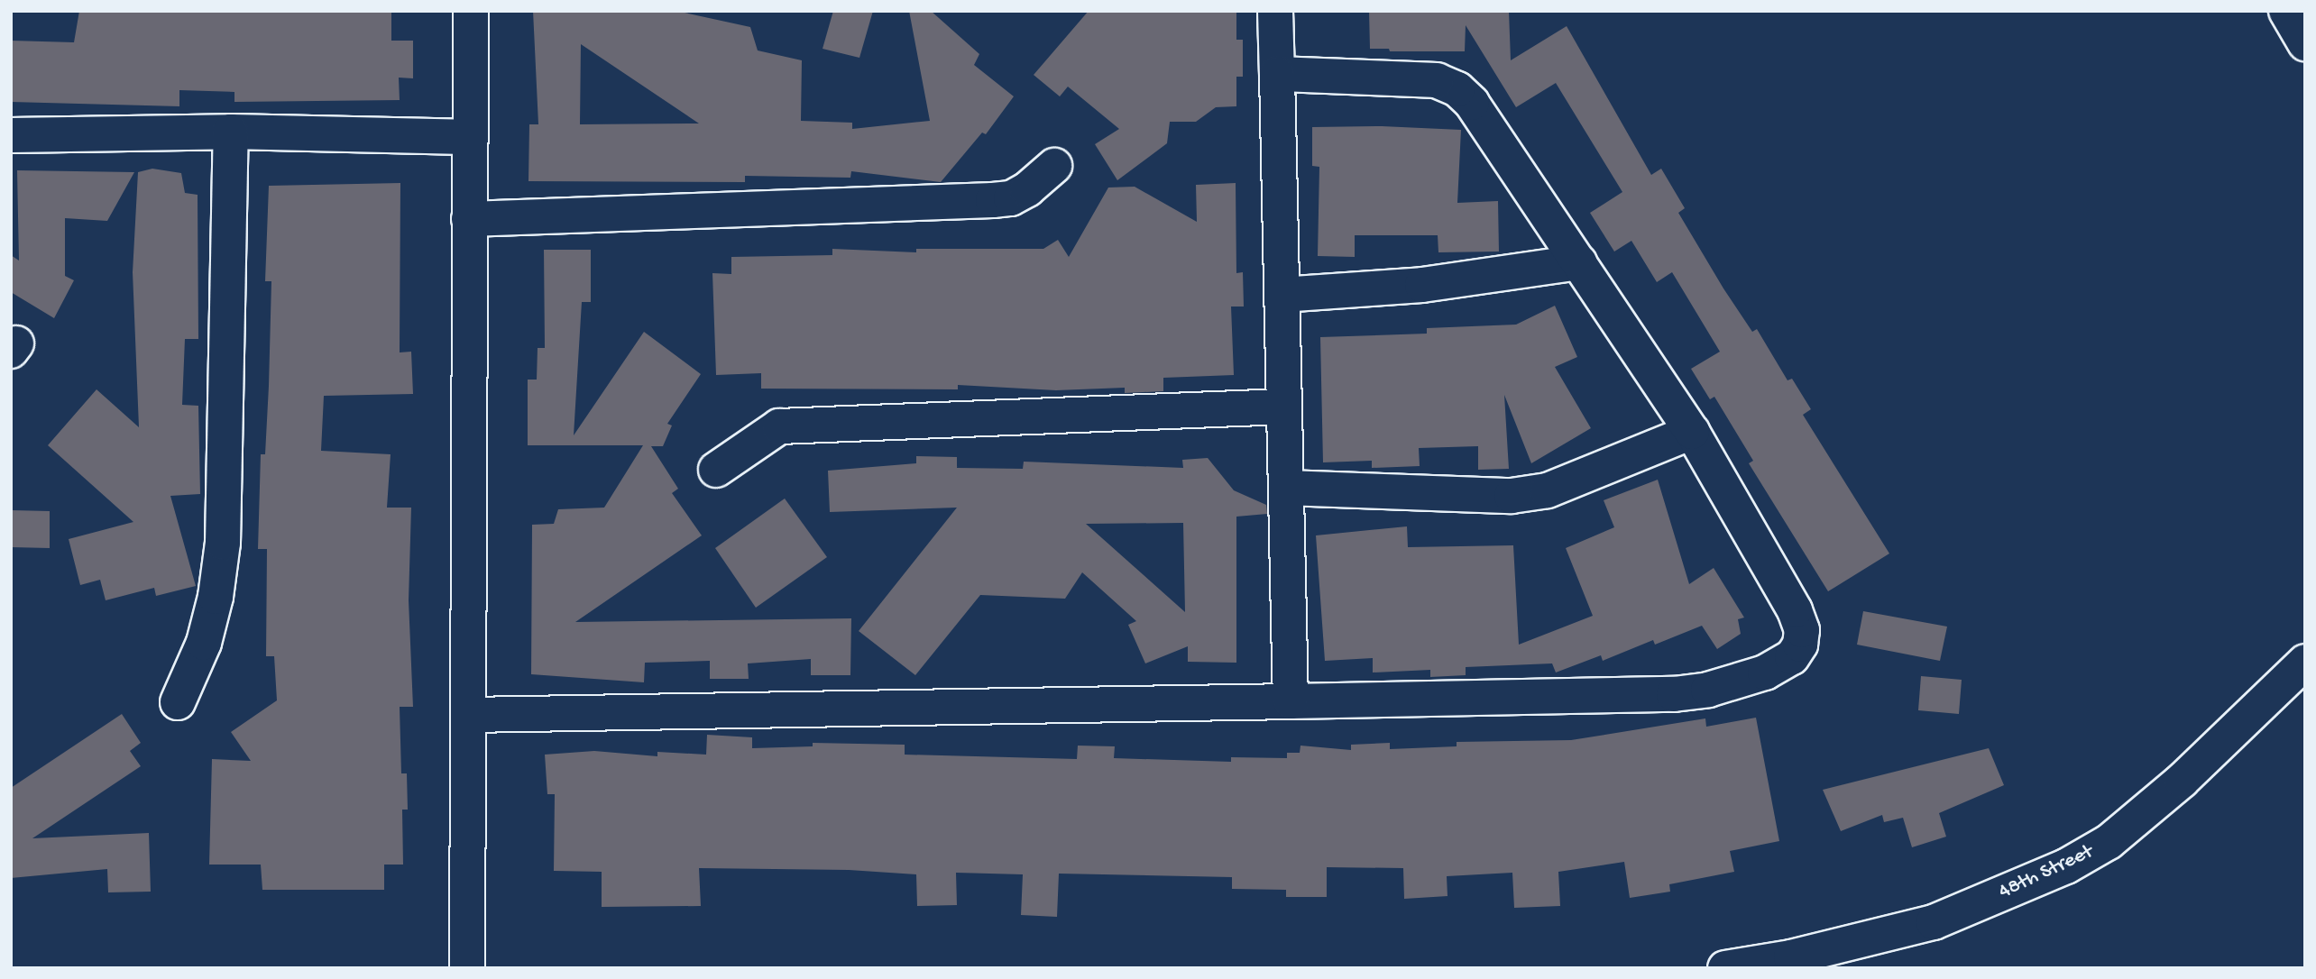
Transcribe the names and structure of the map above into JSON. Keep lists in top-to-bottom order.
{
  "streets": {
    "street": ["48th Street"]
  }
}
